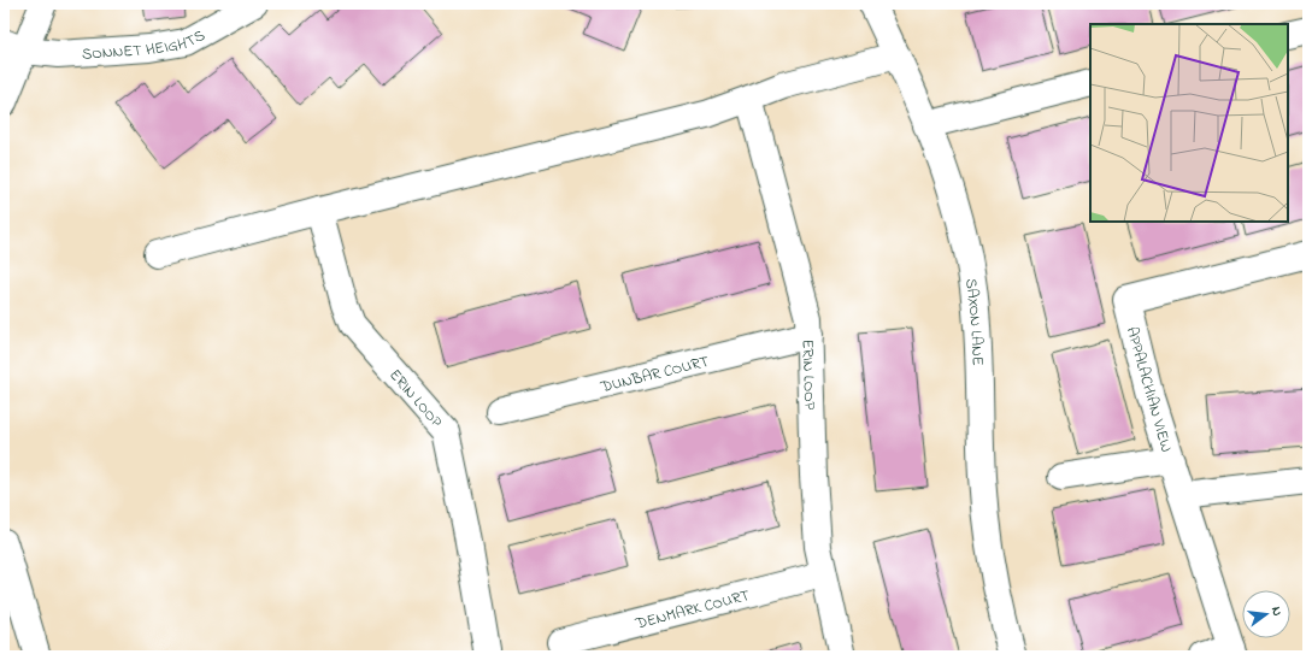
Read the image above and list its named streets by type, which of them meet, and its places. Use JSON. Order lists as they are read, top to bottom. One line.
{"streets":{"street":["SONNET HEIGHTS","SAXON LANE","DUNBAR COURT","ERIN LOOP","APPALACHIAN VIEW","DENMARK COURT"]},"crossings":[["DUNBAR COURT","ERIN LOOP"],["ERIN LOOP","DENMARK COURT"]],"north":"right"}
